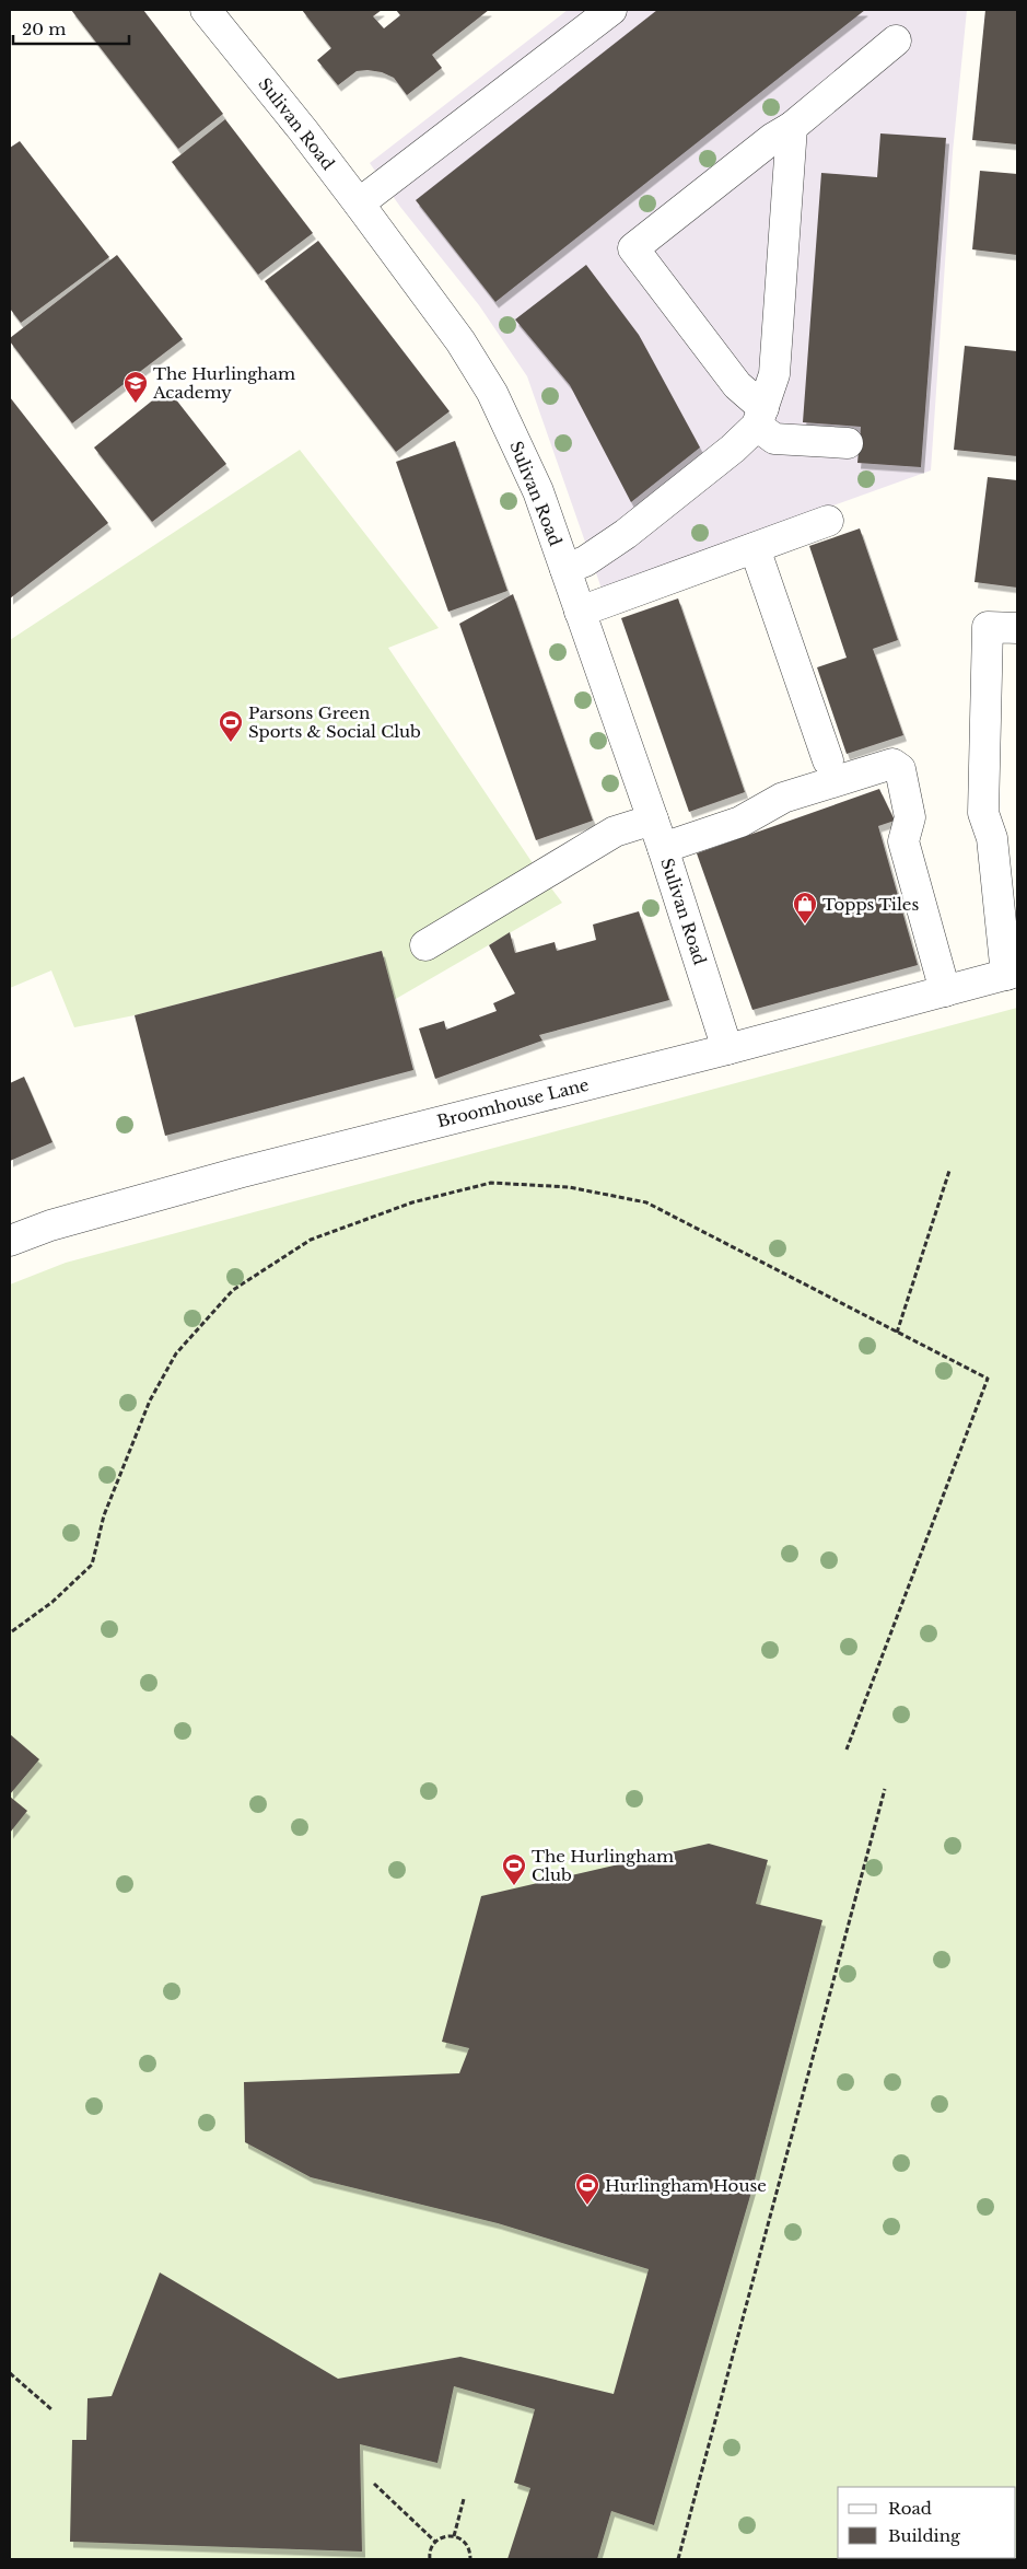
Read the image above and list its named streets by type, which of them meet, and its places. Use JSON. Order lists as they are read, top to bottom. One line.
{"streets":{"street":["Sulivan Road","Broomhouse Lane"]},"crossings":[["Sulivan Road","Broomhouse Lane"]],"places":{"school or university":["The Hurlingham Academy"],"sports":["Parsons Green Sports & Social Club","The Hurlingham Club","Hurlingham House"],"shop":["Topps Tiles"]},"legend":["Road","Building"],"scale_bar":"20 m"}
